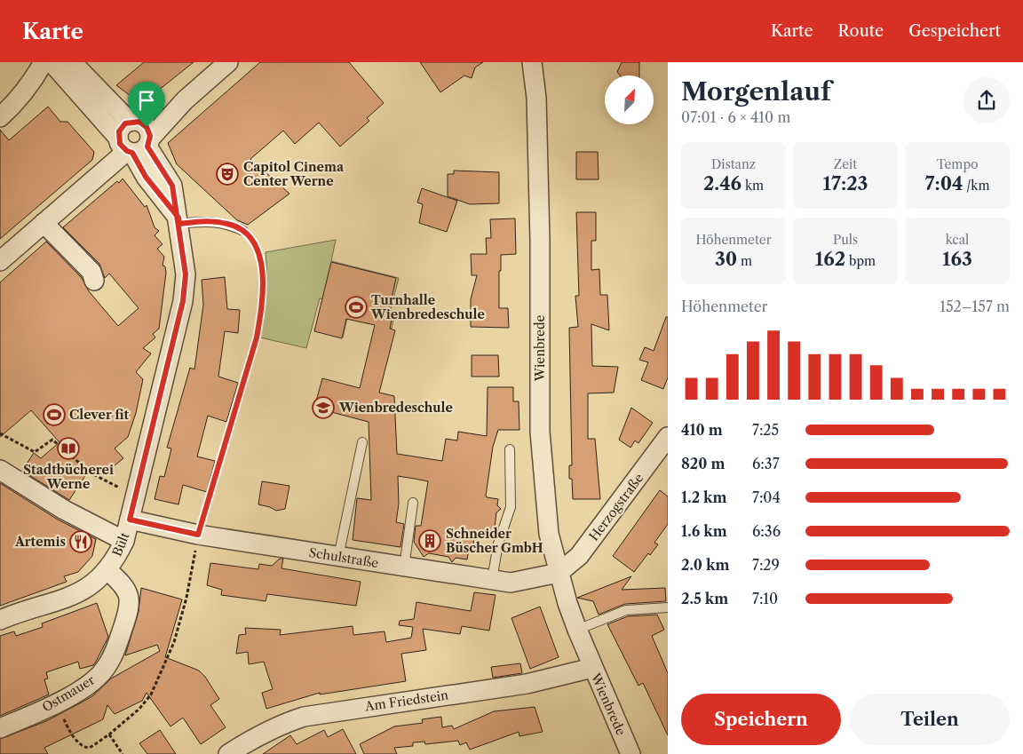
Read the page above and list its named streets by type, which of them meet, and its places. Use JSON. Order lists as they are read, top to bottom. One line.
{"streets":{"street":["Wienbrede","Herzogstraße","Bült","Schulstraße","Ostmauer","Am Friedstein"]},"crossings":[["Wienbrede","Herzogstraße"],["Wienbrede","Schulstraße"],["Wienbrede","Am Friedstein"],["Herzogstraße","Schulstraße"],["Bült","Schulstraße"],["Bült","Ostmauer"]],"places":{"theatre":["Capitol Cinema Center Werne"],"sports":["Turnhalle Wienbredeschule","Clever fit"],"school or university":["Wienbredeschule"],"library":["Stadtbücherei Werne"],"building":["Schneider Büscher GmbH"],"restaurant":["Artemis"]},"north":"top right","page":{"header":"Karte","nav":["Karte","Route","Gespeichert"],"heading":["Morgenlauf","07:01 · 6 × 410 m"],"stats":[["Distanz","2.46 km"],["Zeit","17:23"],["Tempo","7:04 /km"],["Höhenmeter","30 m"],["Puls","162 bpm"],["kcal","163"]],"chart":["Höhenmeter","152–157 m"],"list":[{"name":"410 m","note":"7:25"},{"name":"820 m","note":"6:37"},{"name":"1.2 km","note":"7:04"},{"name":"1.6 km","note":"6:36"},{"name":"2.0 km","note":"7:29"},{"name":"2.5 km","note":"7:10"}],"buttons":["Speichern","Teilen"]}}
